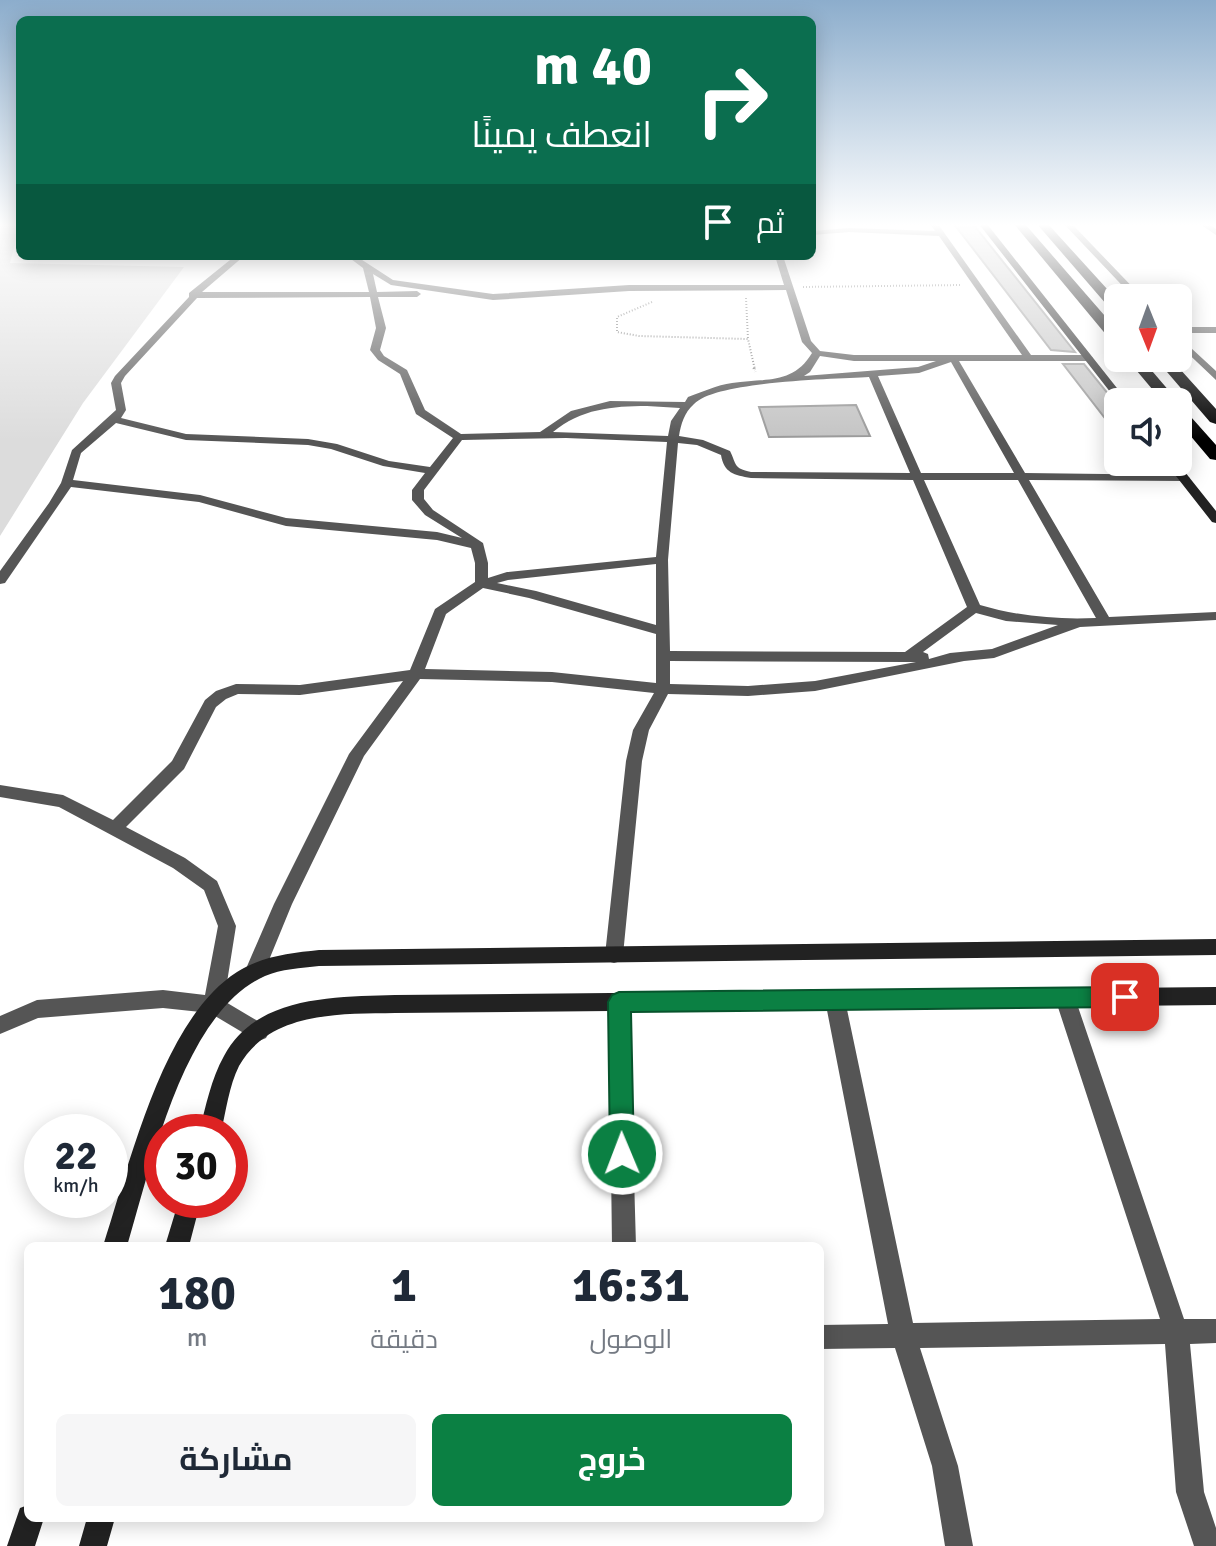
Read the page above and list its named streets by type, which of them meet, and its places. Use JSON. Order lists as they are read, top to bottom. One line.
{"north":"bottom","page":{"turn":["40 m","انعطف يمينًا"],"then":"ثم","speed":"22 km/h","limit":"30","eta":["16:31","الوصول","1","دقيقة","180","m"],"buttons":["خروج","مشاركة"]}}
